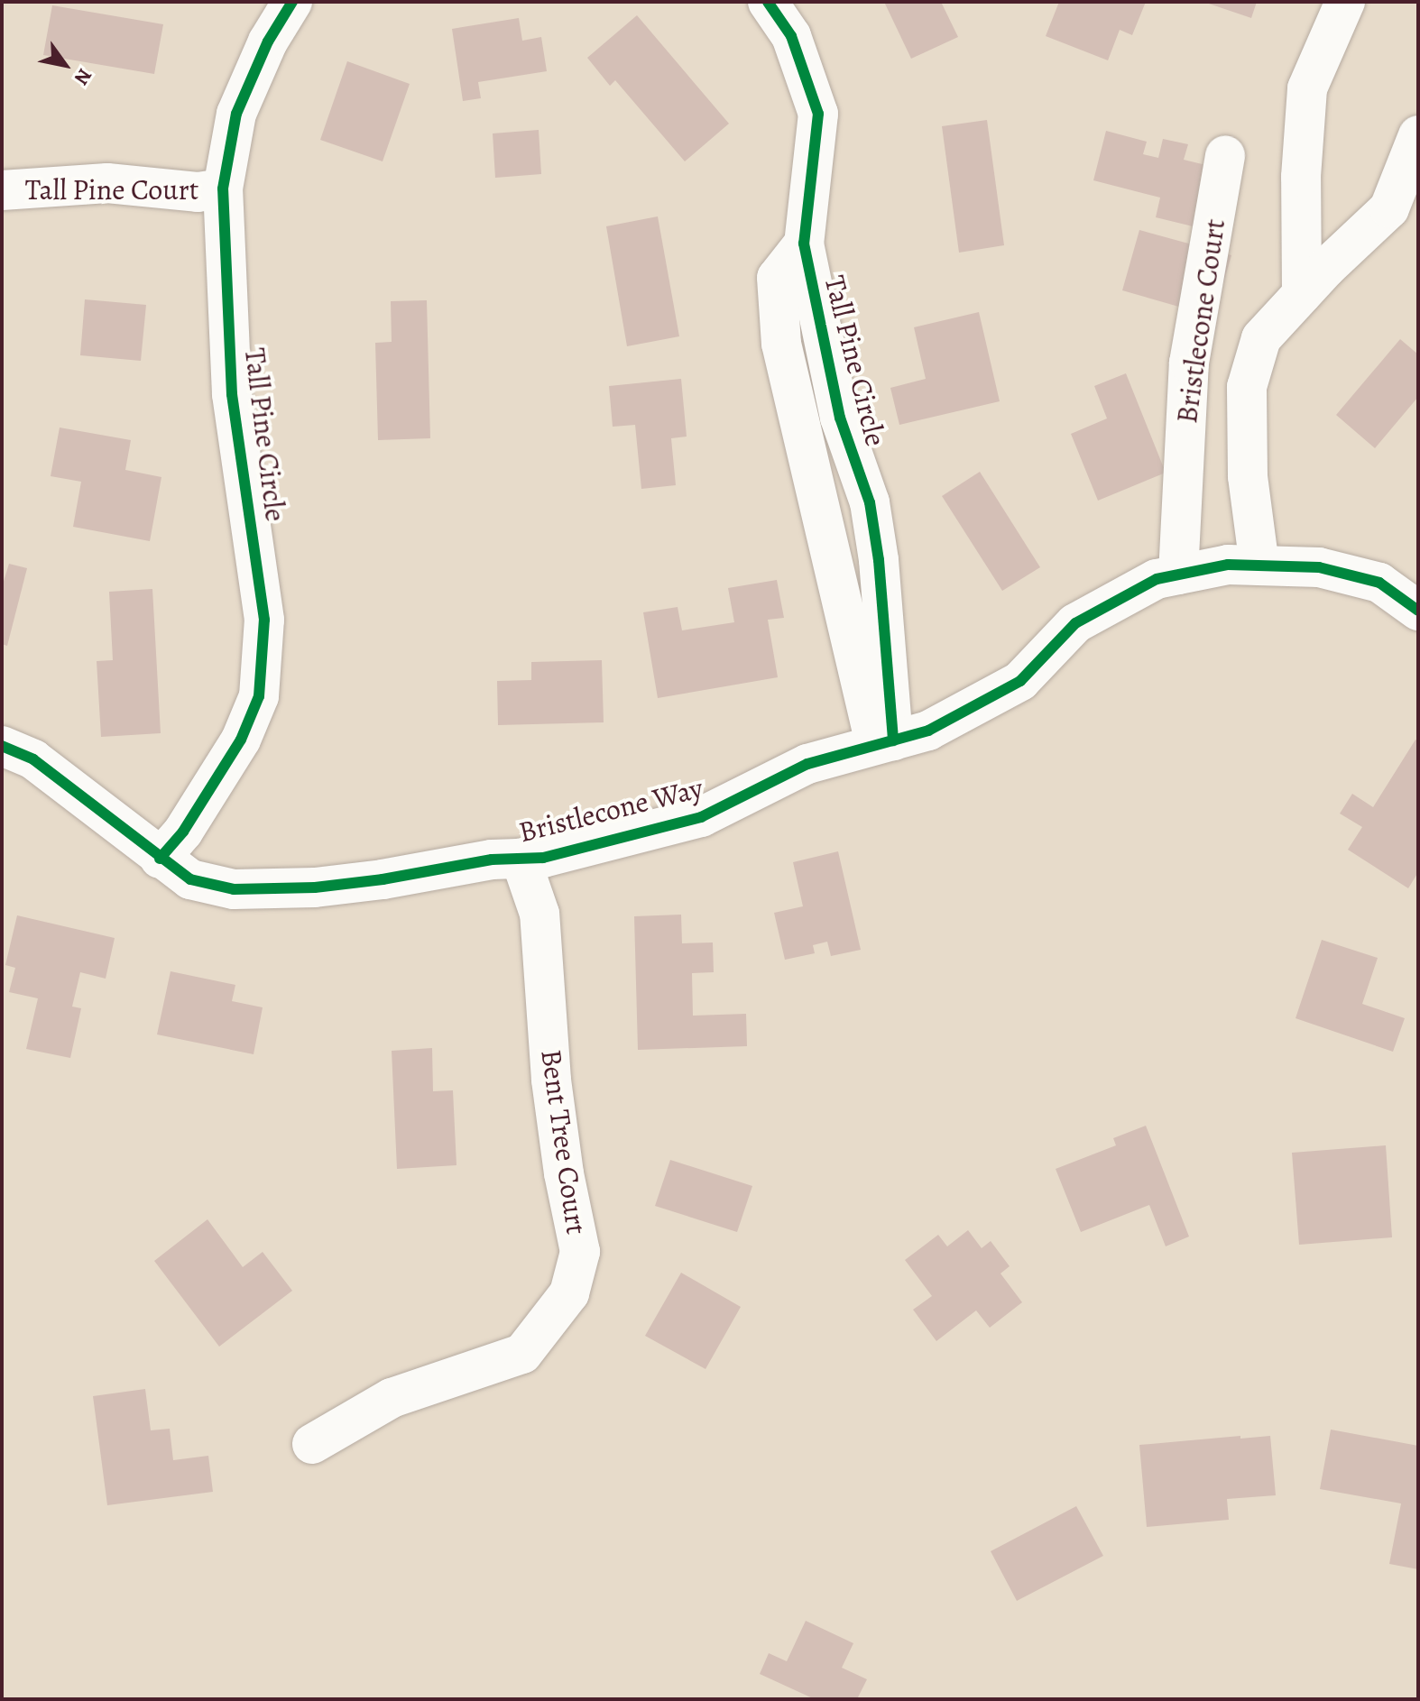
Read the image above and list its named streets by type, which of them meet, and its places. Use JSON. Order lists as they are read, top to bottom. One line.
{"streets":{"street":["Tall Pine Court","Bristlecone Court","Tall Pine Circle","Bristlecone Way","Bent Tree Court"]},"crossings":[["Tall Pine Court","Tall Pine Circle"],["Bristlecone Court","Bristlecone Way"],["Tall Pine Circle","Bristlecone Way"],["Bristlecone Way","Bent Tree Court"]],"north":"bottom right"}
